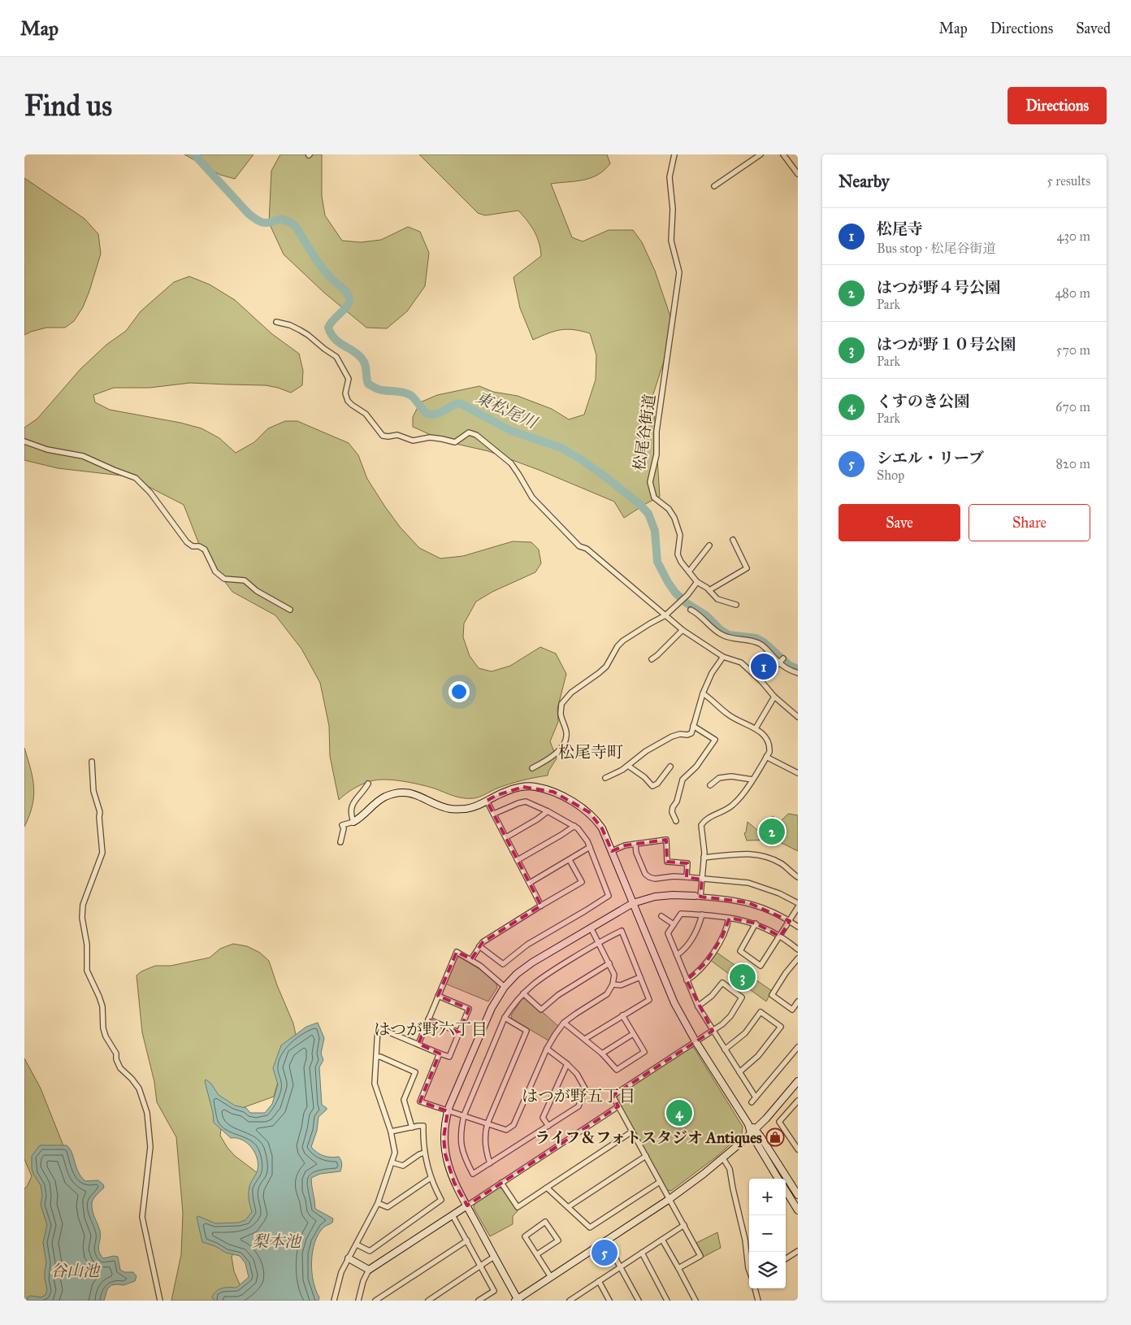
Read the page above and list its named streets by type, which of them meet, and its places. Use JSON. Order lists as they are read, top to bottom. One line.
{"streets":{"street":["松尾谷街道"]},"districts":["松尾寺町","はつが野六丁目","はつが野五丁目"],"water":["東松尾川","梨本池","谷山池"],"places":{"shop":["ライフ＆フォトスタジオ Antiques"]},"page":{"header":"Map","nav":["Map","Directions","Saved"],"buttons":["Directions",["Save","Share"]],"title":"Find us","heading":["Nearby","5 results"],"list":[{"mark":"1","name":"松尾寺","note":"Bus stop · 松尾谷街道","value":"430 m"},{"mark":"2","name":"はつが野４号公園","note":"Park","value":"480 m"},{"mark":"3","name":"はつが野１０号公園","note":"Park","value":"570 m"},{"mark":"4","name":"くすのき公園","note":"Park","value":"670 m"},{"mark":"5","name":"シエル・リーブ","note":"Shop","value":"820 m"}],"pins":["1","2","3","4","5"],"map_buttons":["+","−"]}}
